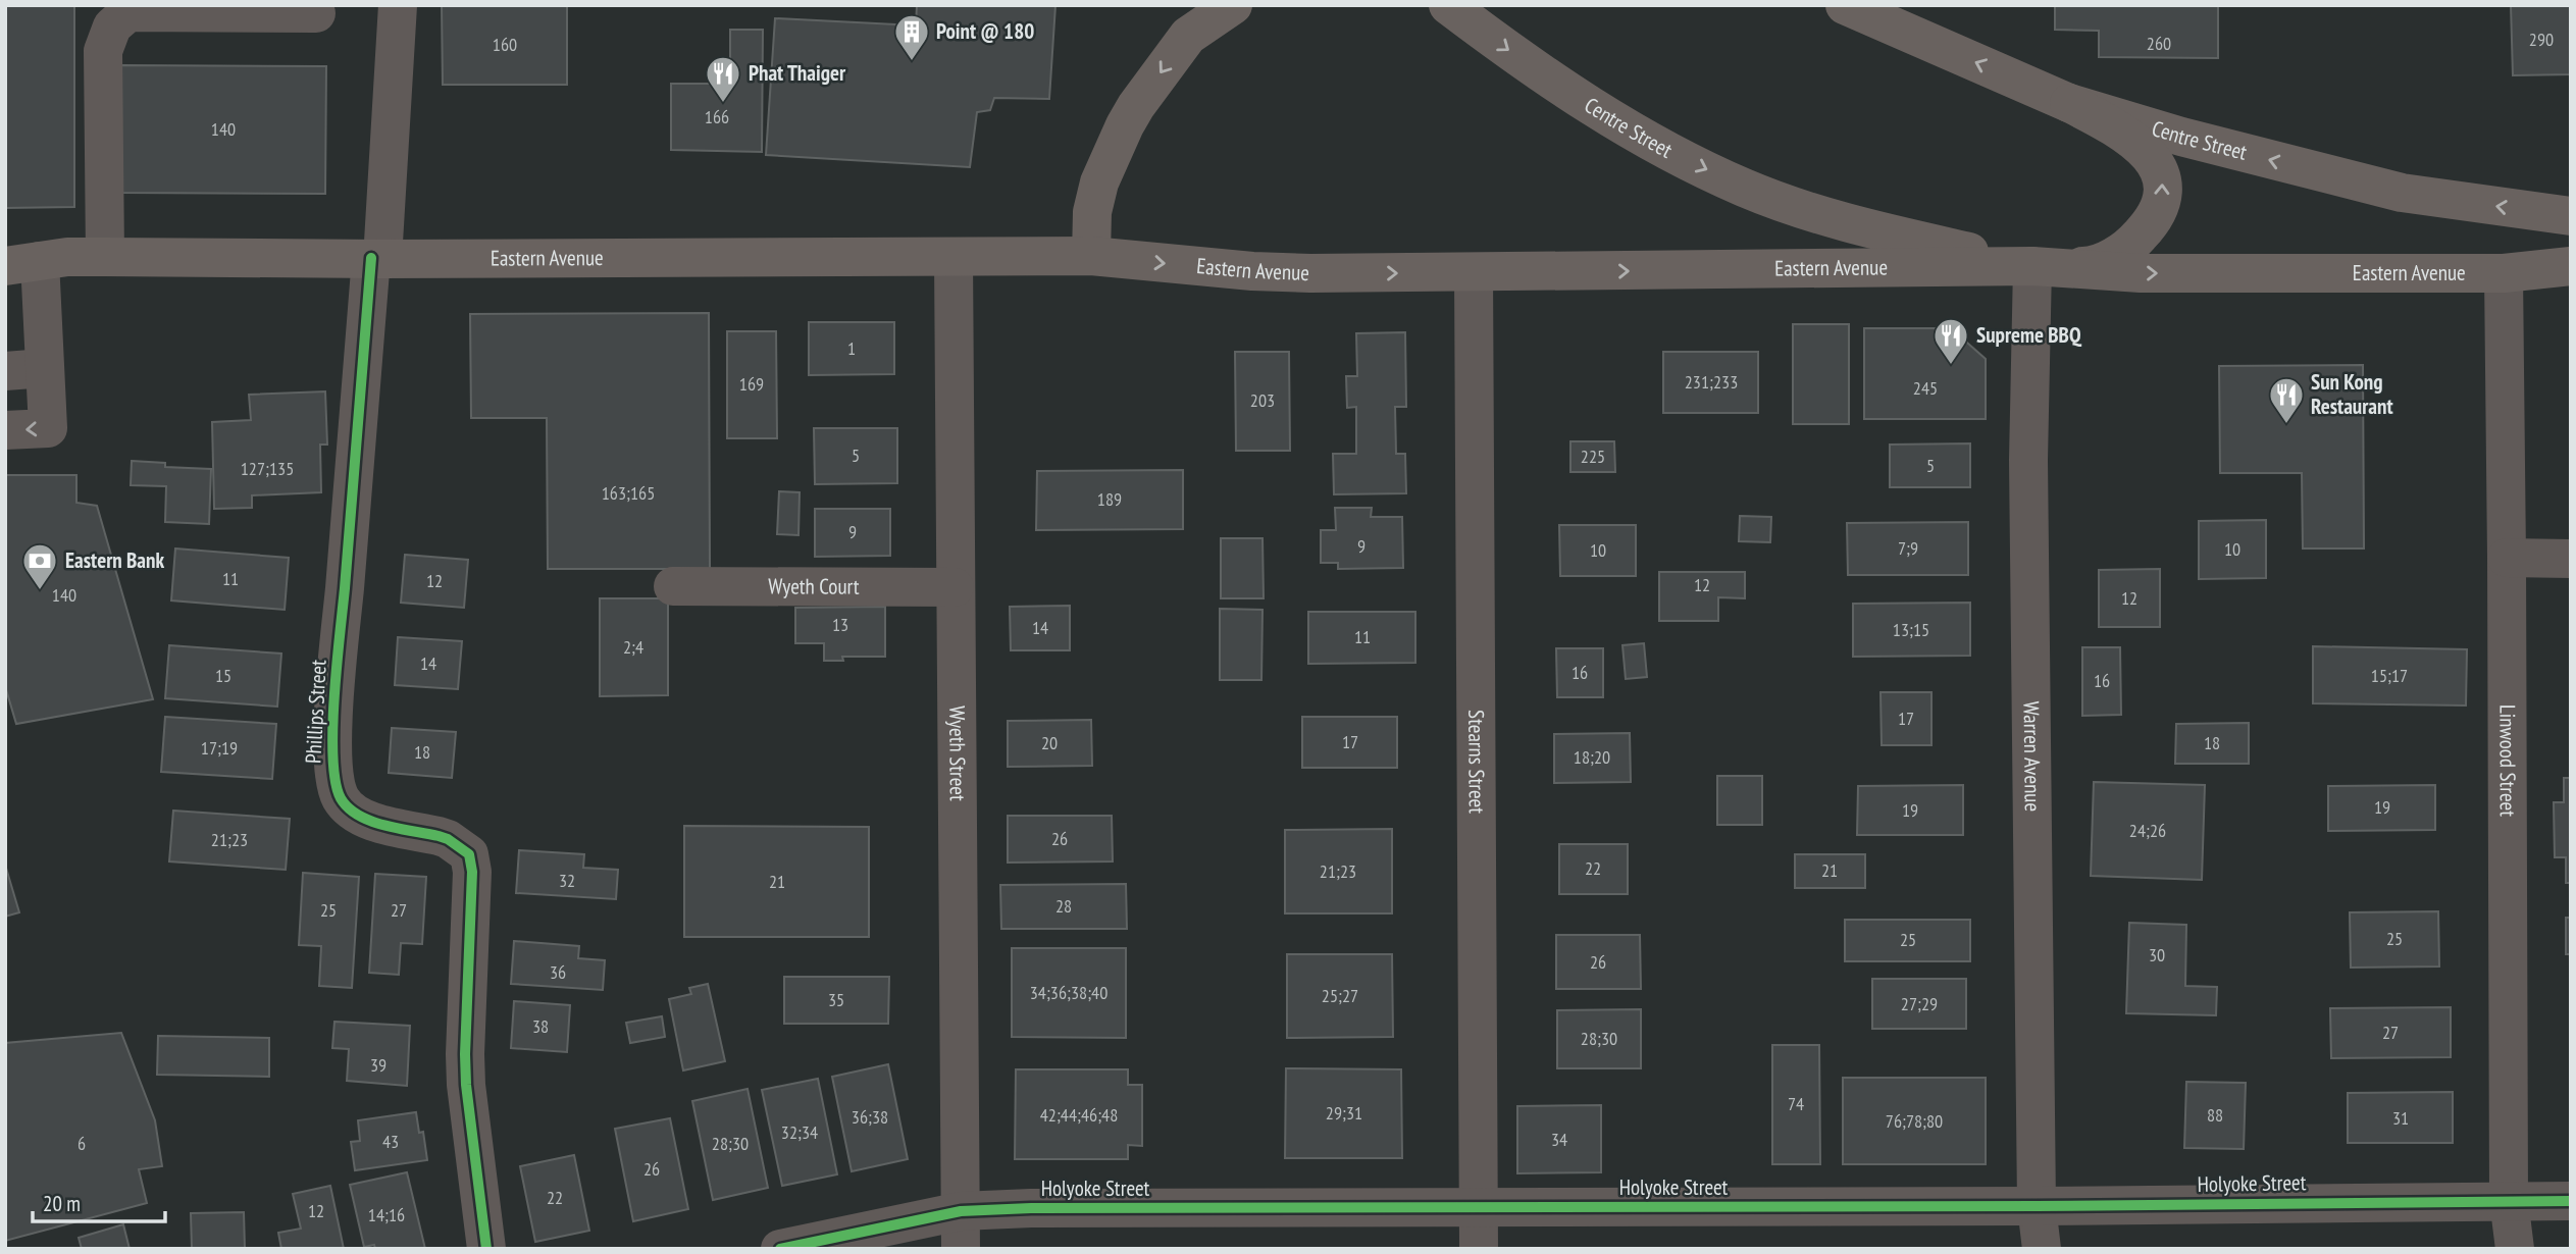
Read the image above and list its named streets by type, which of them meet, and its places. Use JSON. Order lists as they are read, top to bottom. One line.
{"streets":{"main road":["Centre Street","Eastern Avenue"],"street":["Wyeth Court","Phillips Street","Wyeth Street","Warren Avenue","Stearns Street","Linwood Street","Holyoke Street"]},"crossings":[["Centre Street","Eastern Avenue"],["Centre Street","Warren Avenue"],["Eastern Avenue","Phillips Street"],["Eastern Avenue","Wyeth Street"],["Eastern Avenue","Warren Avenue"],["Eastern Avenue","Stearns Street"],["Eastern Avenue","Linwood Street"],["Wyeth Court","Wyeth Street"],["Wyeth Street","Holyoke Street"],["Warren Avenue","Holyoke Street"],["Stearns Street","Holyoke Street"],["Linwood Street","Holyoke Street"]],"one_way":["Eastern Avenue"],"places":{"building":["Point @ 180"],"restaurant":["Phat Thaiger","Supreme BBQ","Sun Kong Restaurant"],"bank":["Eastern Bank"]},"house_numbers":["290","260","160","166","140","1","231;233","169","245","203","5","225","5","127;135","163;165","189","9","9","7;9","10","10","11","12","12","140","12","13","14","13;15","11","2;4","14","16","15","15;17","16","17","17","20","18","17;19","18","18;20","19","19","24;26","26","21;23","22","21","21;23","32","21","28","25","27","25","25","30","26","36","34;36;38;40","25;27","35","27;29","38","27","28;30","39","74","29;31","42;44;46;48","88","36;38","31","76;78;80","32;34","34","43","6","28;30","26","22","12","14;16"],"scale_bar":"20 m"}
